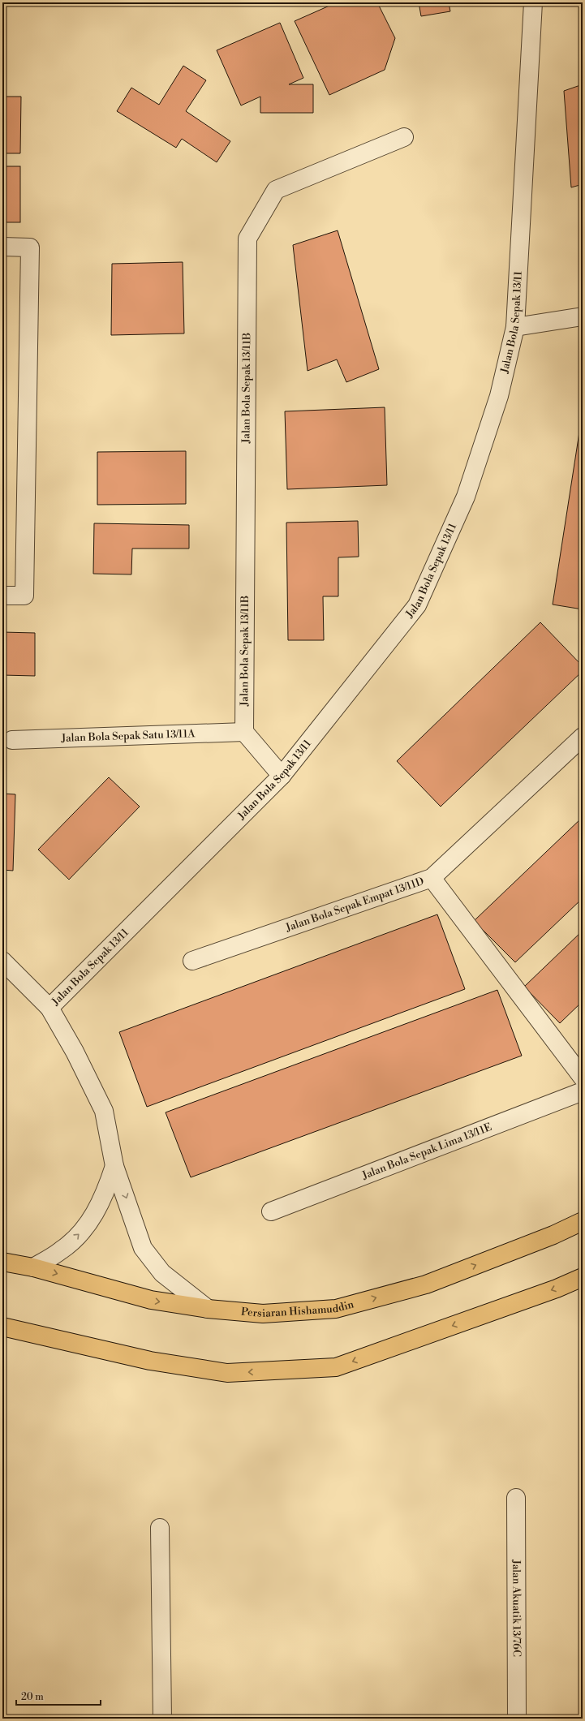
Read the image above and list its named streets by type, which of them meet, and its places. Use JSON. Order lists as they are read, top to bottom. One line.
{"streets":{"main road":["Persiaran Hishamuddin"],"street":["Jalan Bola Sepak 13/11","Jalan Bola Sepak 13/11B","Jalan Bola Sepak Satu 13/11A","Jalan Bola Sepak Empat 13/11D","Jalan Bola Sepak Lima 13/11E","Jalan Akuatik 13/76C"]},"crossings":[["Jalan Bola Sepak 13/11B","Jalan Bola Sepak Satu 13/11A"]],"scale_bar":"20 m"}
